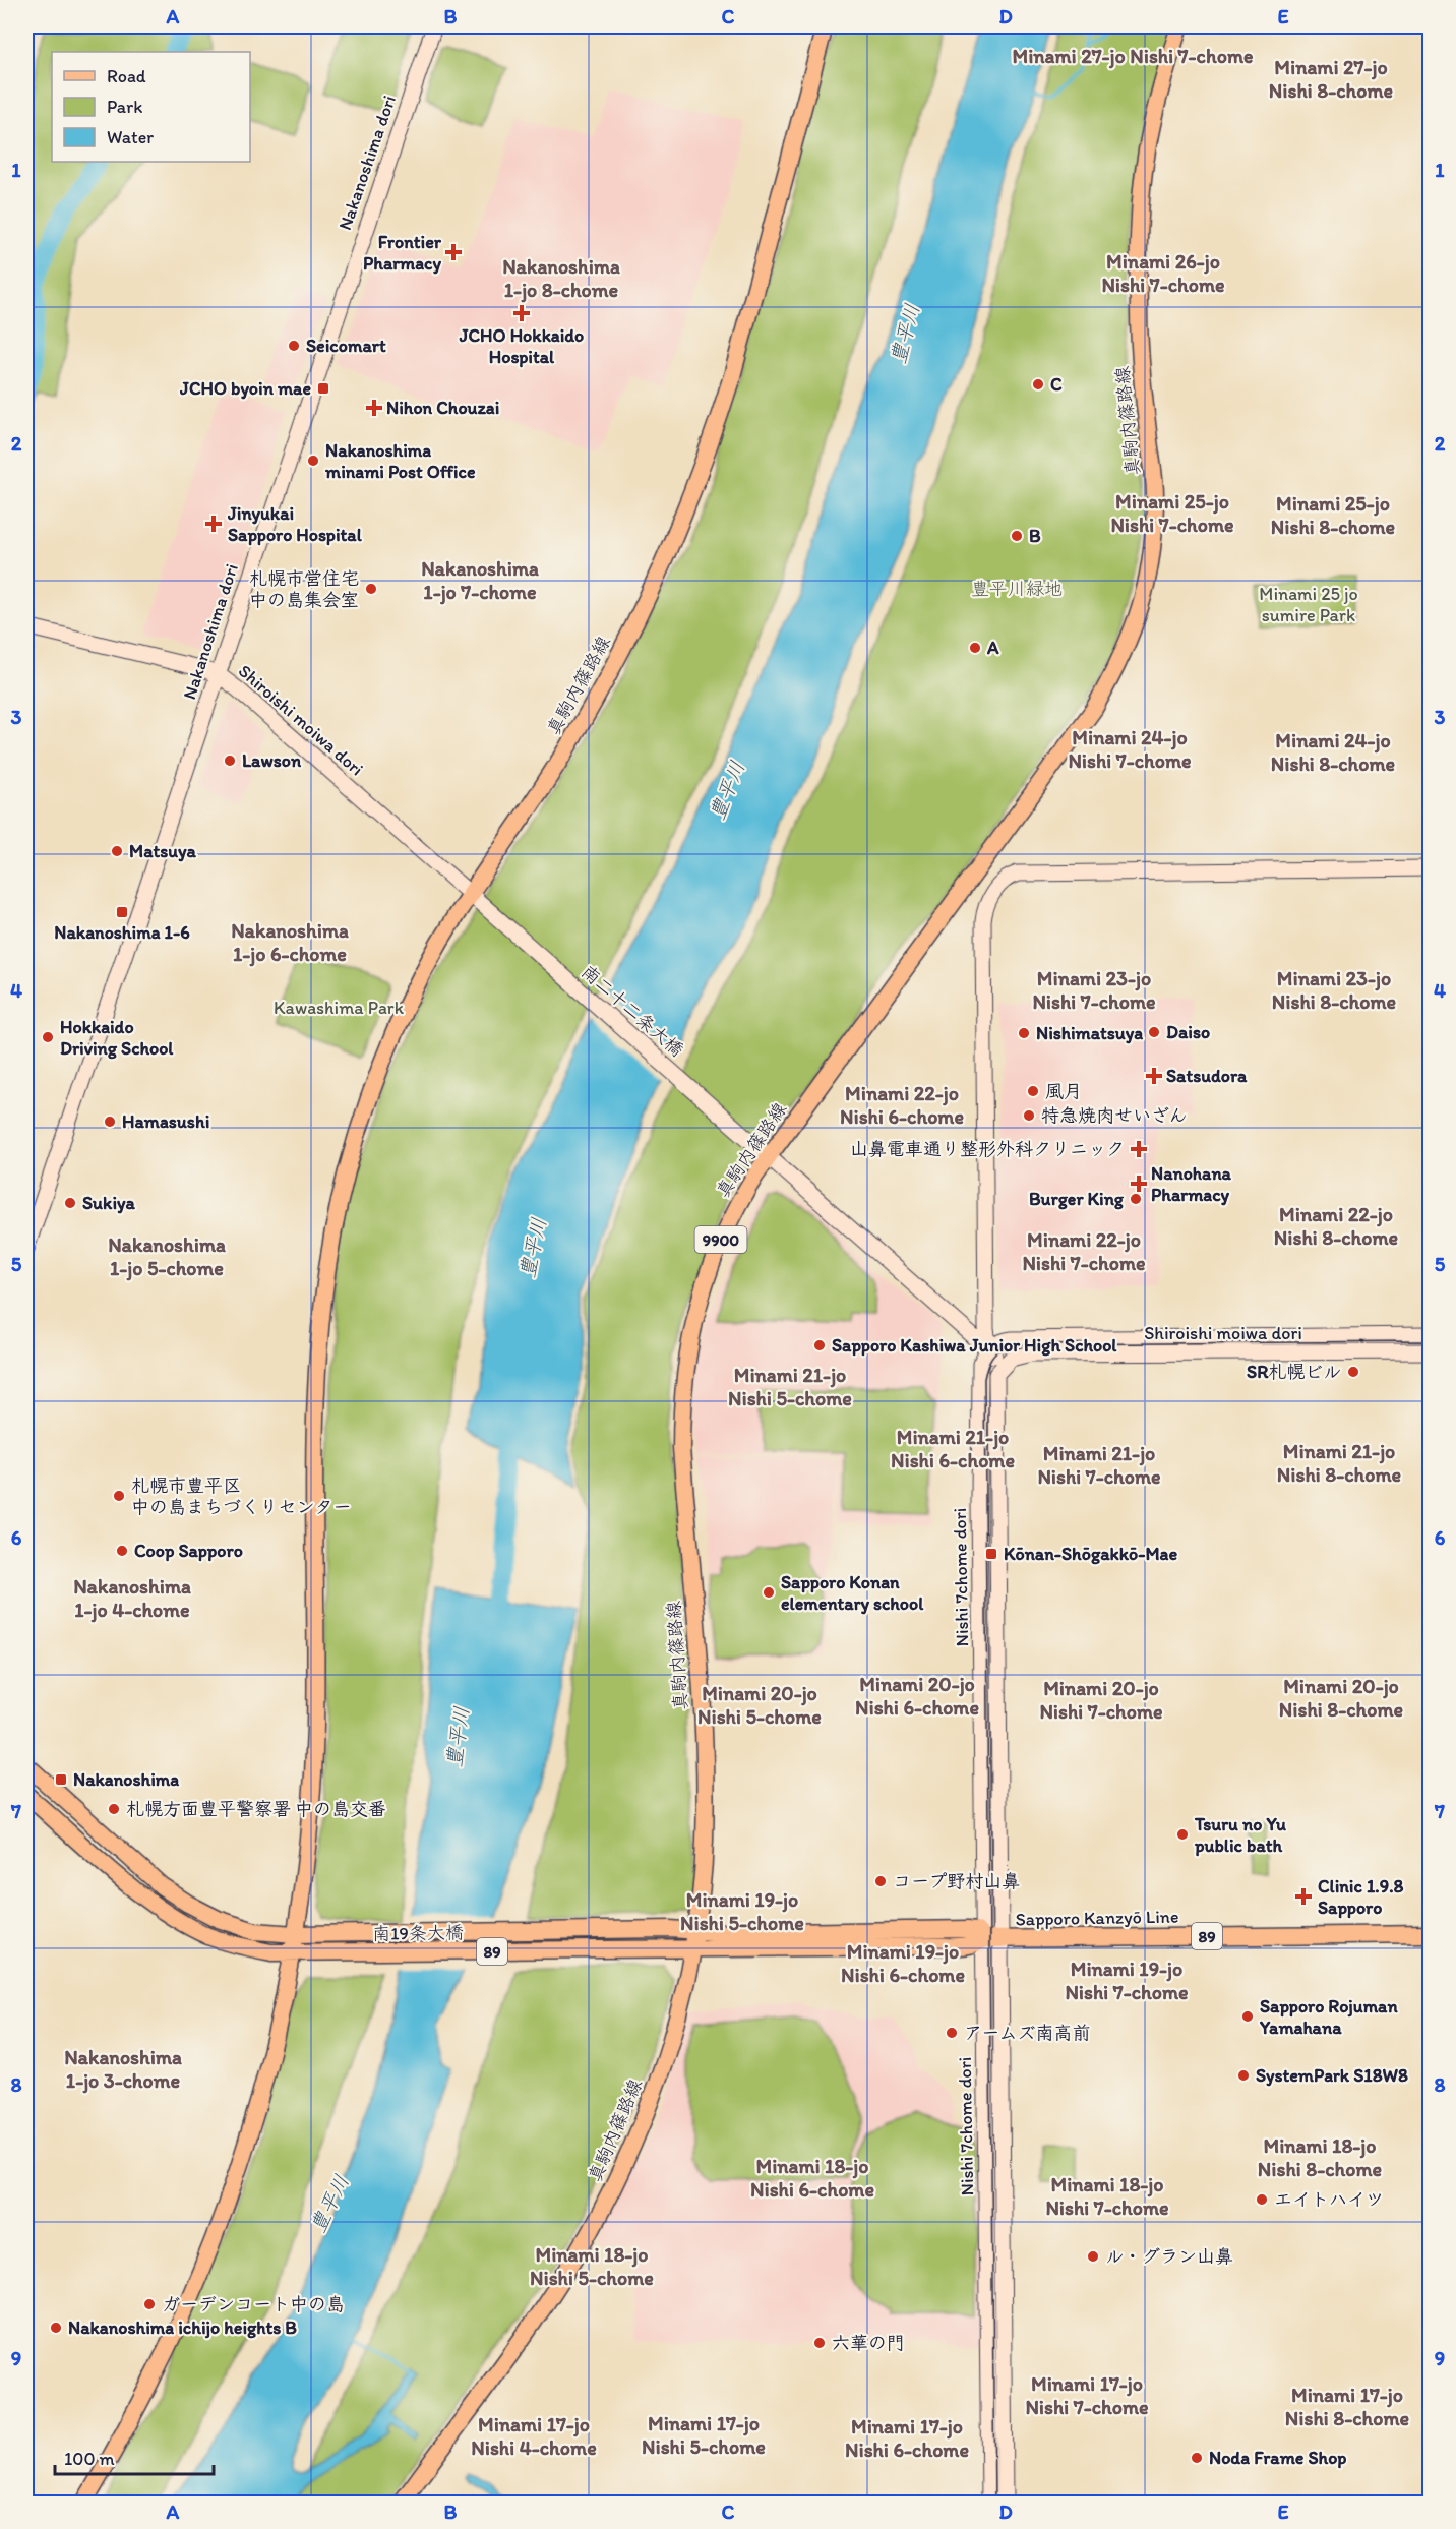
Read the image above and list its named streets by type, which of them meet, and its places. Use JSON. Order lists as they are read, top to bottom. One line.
{"streets":{"main road":["真駒内篠路線","9900","Sapporo Kanzyō Line","南19条大橋","89"],"street":["Nakanoshima dori","Shiroishi moiwa dori","南二十二条大橋","Nishi 7chome dori"]},"crossings":[["Nakanoshima dori","Shiroishi moiwa dori"],["真駒内篠路線","Shiroishi moiwa dori"],["真駒内篠路線","南二十二条大橋"],["真駒内篠路線","Sapporo Kanzyō Line"],["真駒内篠路線","南19条大橋"],["真駒内篠路線","89"],["Shiroishi moiwa dori","南二十二条大橋"],["Shiroishi moiwa dori","Nishi 7chome dori"],["Nishi 7chome dori","Sapporo Kanzyō Line"],["Sapporo Kanzyō Line","南19条大橋"],["南19条大橋","89"]],"districts":["Minami 27-jo Nishi 7-chome","Minami 27-jo Nishi 8-chome","Minami 26-jo Nishi 7-chome","Nakanoshima 1-jo 8-chome","Minami 25-jo Nishi 7-chome","Minami 25-jo Nishi 8-chome","Nakanoshima 1-jo 7-chome","Minami 24-jo Nishi 7-chome","Minami 24-jo Nishi 8-chome","Nakanoshima 1-jo 6-chome","Minami 23-jo Nishi 7-chome","Minami 23-jo Nishi 8-chome","Minami 22-jo Nishi 6-chome","Minami 22-jo Nishi 8-chome","Minami 22-jo Nishi 7-chome","Nakanoshima 1-jo 5-chome","Minami 21-jo Nishi 5-chome","Minami 21-jo Nishi 6-chome","Minami 21-jo Nishi 8-chome","Minami 21-jo Nishi 7-chome","Nakanoshima 1-jo 4-chome","Minami 20-jo Nishi 6-chome","Minami 20-jo Nishi 8-chome","Minami 20-jo Nishi 7-chome","Minami 20-jo Nishi 5-chome","Minami 19-jo Nishi 5-chome","Minami 19-jo Nishi 6-chome","Minami 19-jo Nishi 7-chome","Nakanoshima 1-jo 3-chome","Minami 18-jo Nishi 8-chome","Minami 18-jo Nishi 6-chome","Minami 18-jo Nishi 7-chome","Minami 18-jo Nishi 5-chome","Minami 17-jo Nishi 7-chome","Minami 17-jo Nishi 8-chome","Minami 17-jo Nishi 5-chome","Minami 17-jo Nishi 4-chome","Minami 17-jo Nishi 6-chome"],"water":["豊平川"],"parks":["豊平川緑地","Minami 25 jo sumire Park","Kawashima Park"],"places":{"health":["Frontier Pharmacy","JCHO Hokkaido Hospital","Nihon Chouzai","Jinyukai Sapporo Hospital","Satsudora","山鼻電車通り整形外科クリニック","Nanohana Pharmacy","Clinic 1.9.8 Sapporo"],"other":["Seicomart","C","Nakanoshima minami Post Office","B","札幌市営住宅 中の島集会室","A","Lawson","Matsuya","Daiso","Nishimatsuya","Hokkaido Driving School","風月","特急焼肉せいざん","Hamasushi","Burger King","Sukiya","Sapporo Kashiwa Junior High School","SR札幌ビル","札幌市豊平区 中の島まちづくりセンター","Coop Sapporo","Sapporo Konan elementary school","札幌方面豊平警察署 中の島交番","Tsuru no Yu public bath","コープ野村山鼻","Sapporo Rojuman Yamahana","アームズ南高前","SystemPark S18W8","エイトハイツ","ル・グラン山鼻","ガーデンコート中の島","Nakanoshima ichijo heights B","六華の門","Noda Frame Shop"],"transit":["JCHO byoin mae","Nakanoshima 1-6","Kōnan-Shōgakkō-Mae","Nakanoshima"]},"legend":["Road","Park","Water"],"scale_bar":"100 m","grid":{"columns":["A","B","C","D","E"],"rows":["1","2","3","4","5","6","7","8","9"]}}
